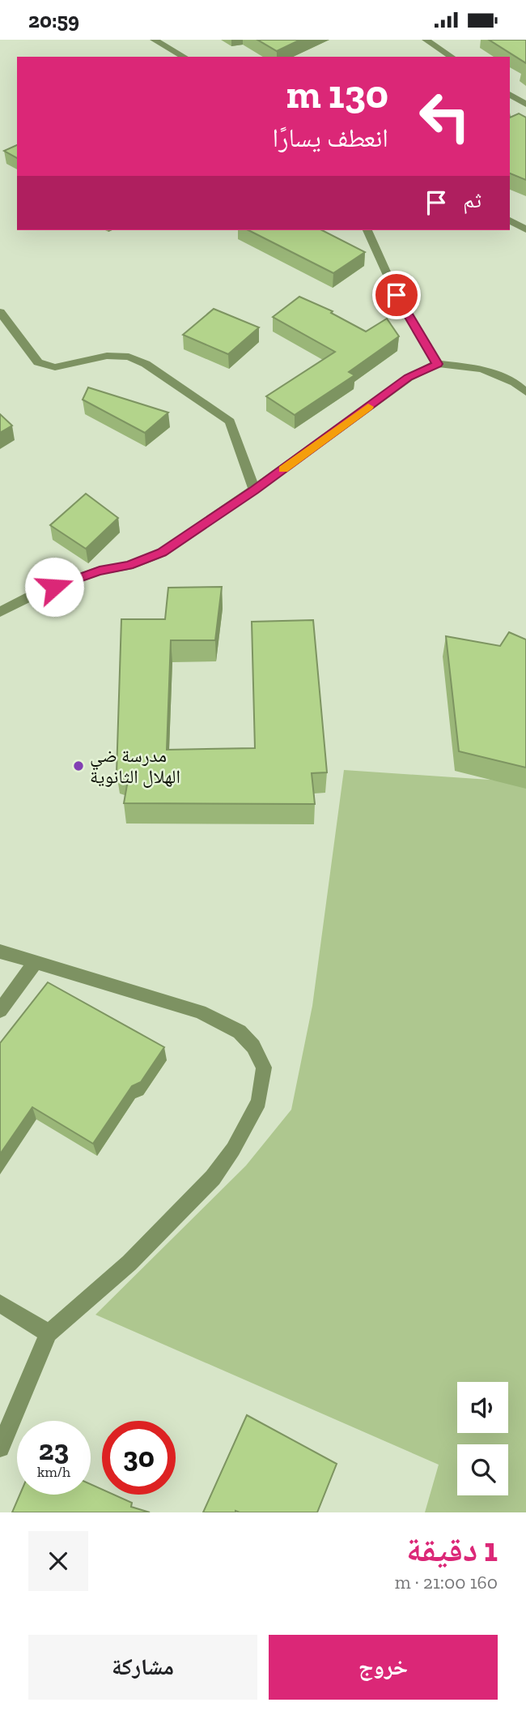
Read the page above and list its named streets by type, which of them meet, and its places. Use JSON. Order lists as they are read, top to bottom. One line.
{"places":["مدرسة ضي الهلال الثانوية"],"page":{"status":"20:59","turn":["130 m","انعطف يسارًا"],"then":"ثم","speed":"23 km/h","limit":"30","heading":["1 دقيقة","160 m · 21:00"],"buttons":["خروج","مشاركة"]}}
